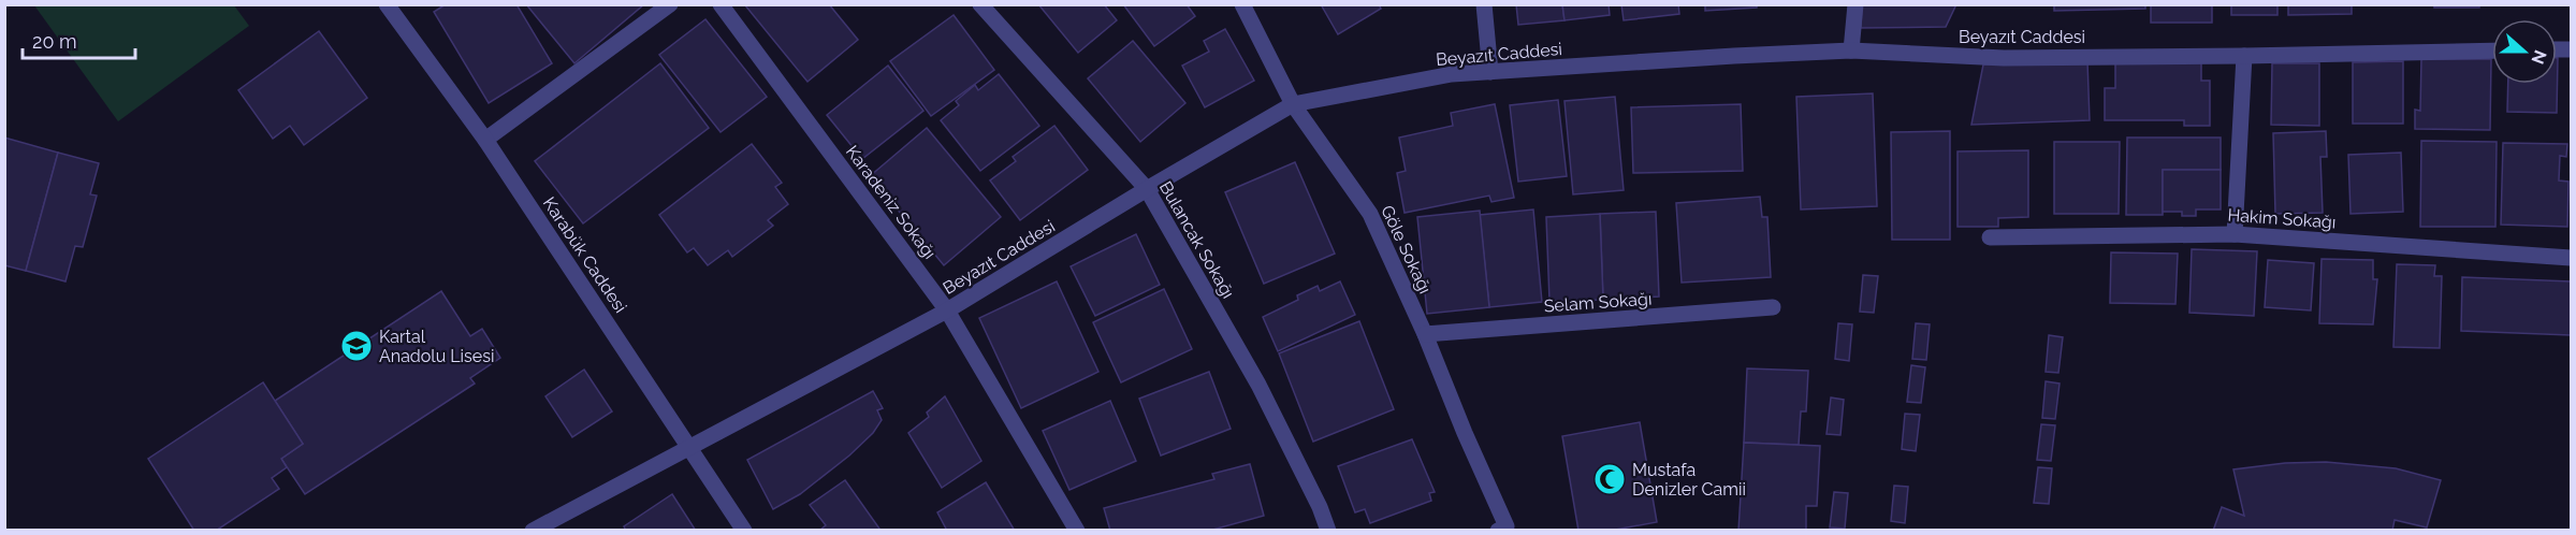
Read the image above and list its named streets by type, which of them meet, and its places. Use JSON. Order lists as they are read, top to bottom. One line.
{"streets":{"street":["Beyazıt Caddesi","Karadeniz Sokağı","Hakim Sokağı","Bulancak Sokağı","Göle Sokağı","Karabük Caddesi","Selam Sokağı"]},"crossings":[["Beyazıt Caddesi","Karadeniz Sokağı"],["Beyazıt Caddesi","Bulancak Sokağı"],["Beyazıt Caddesi","Göle Sokağı"],["Beyazıt Caddesi","Karabük Caddesi"],["Göle Sokağı","Selam Sokağı"]],"places":{"school or university":["Kartal Anadolu Lisesi"],"mosque":["Mustafa Denizler Camii"]},"scale_bar":"20 m","north":"right"}
